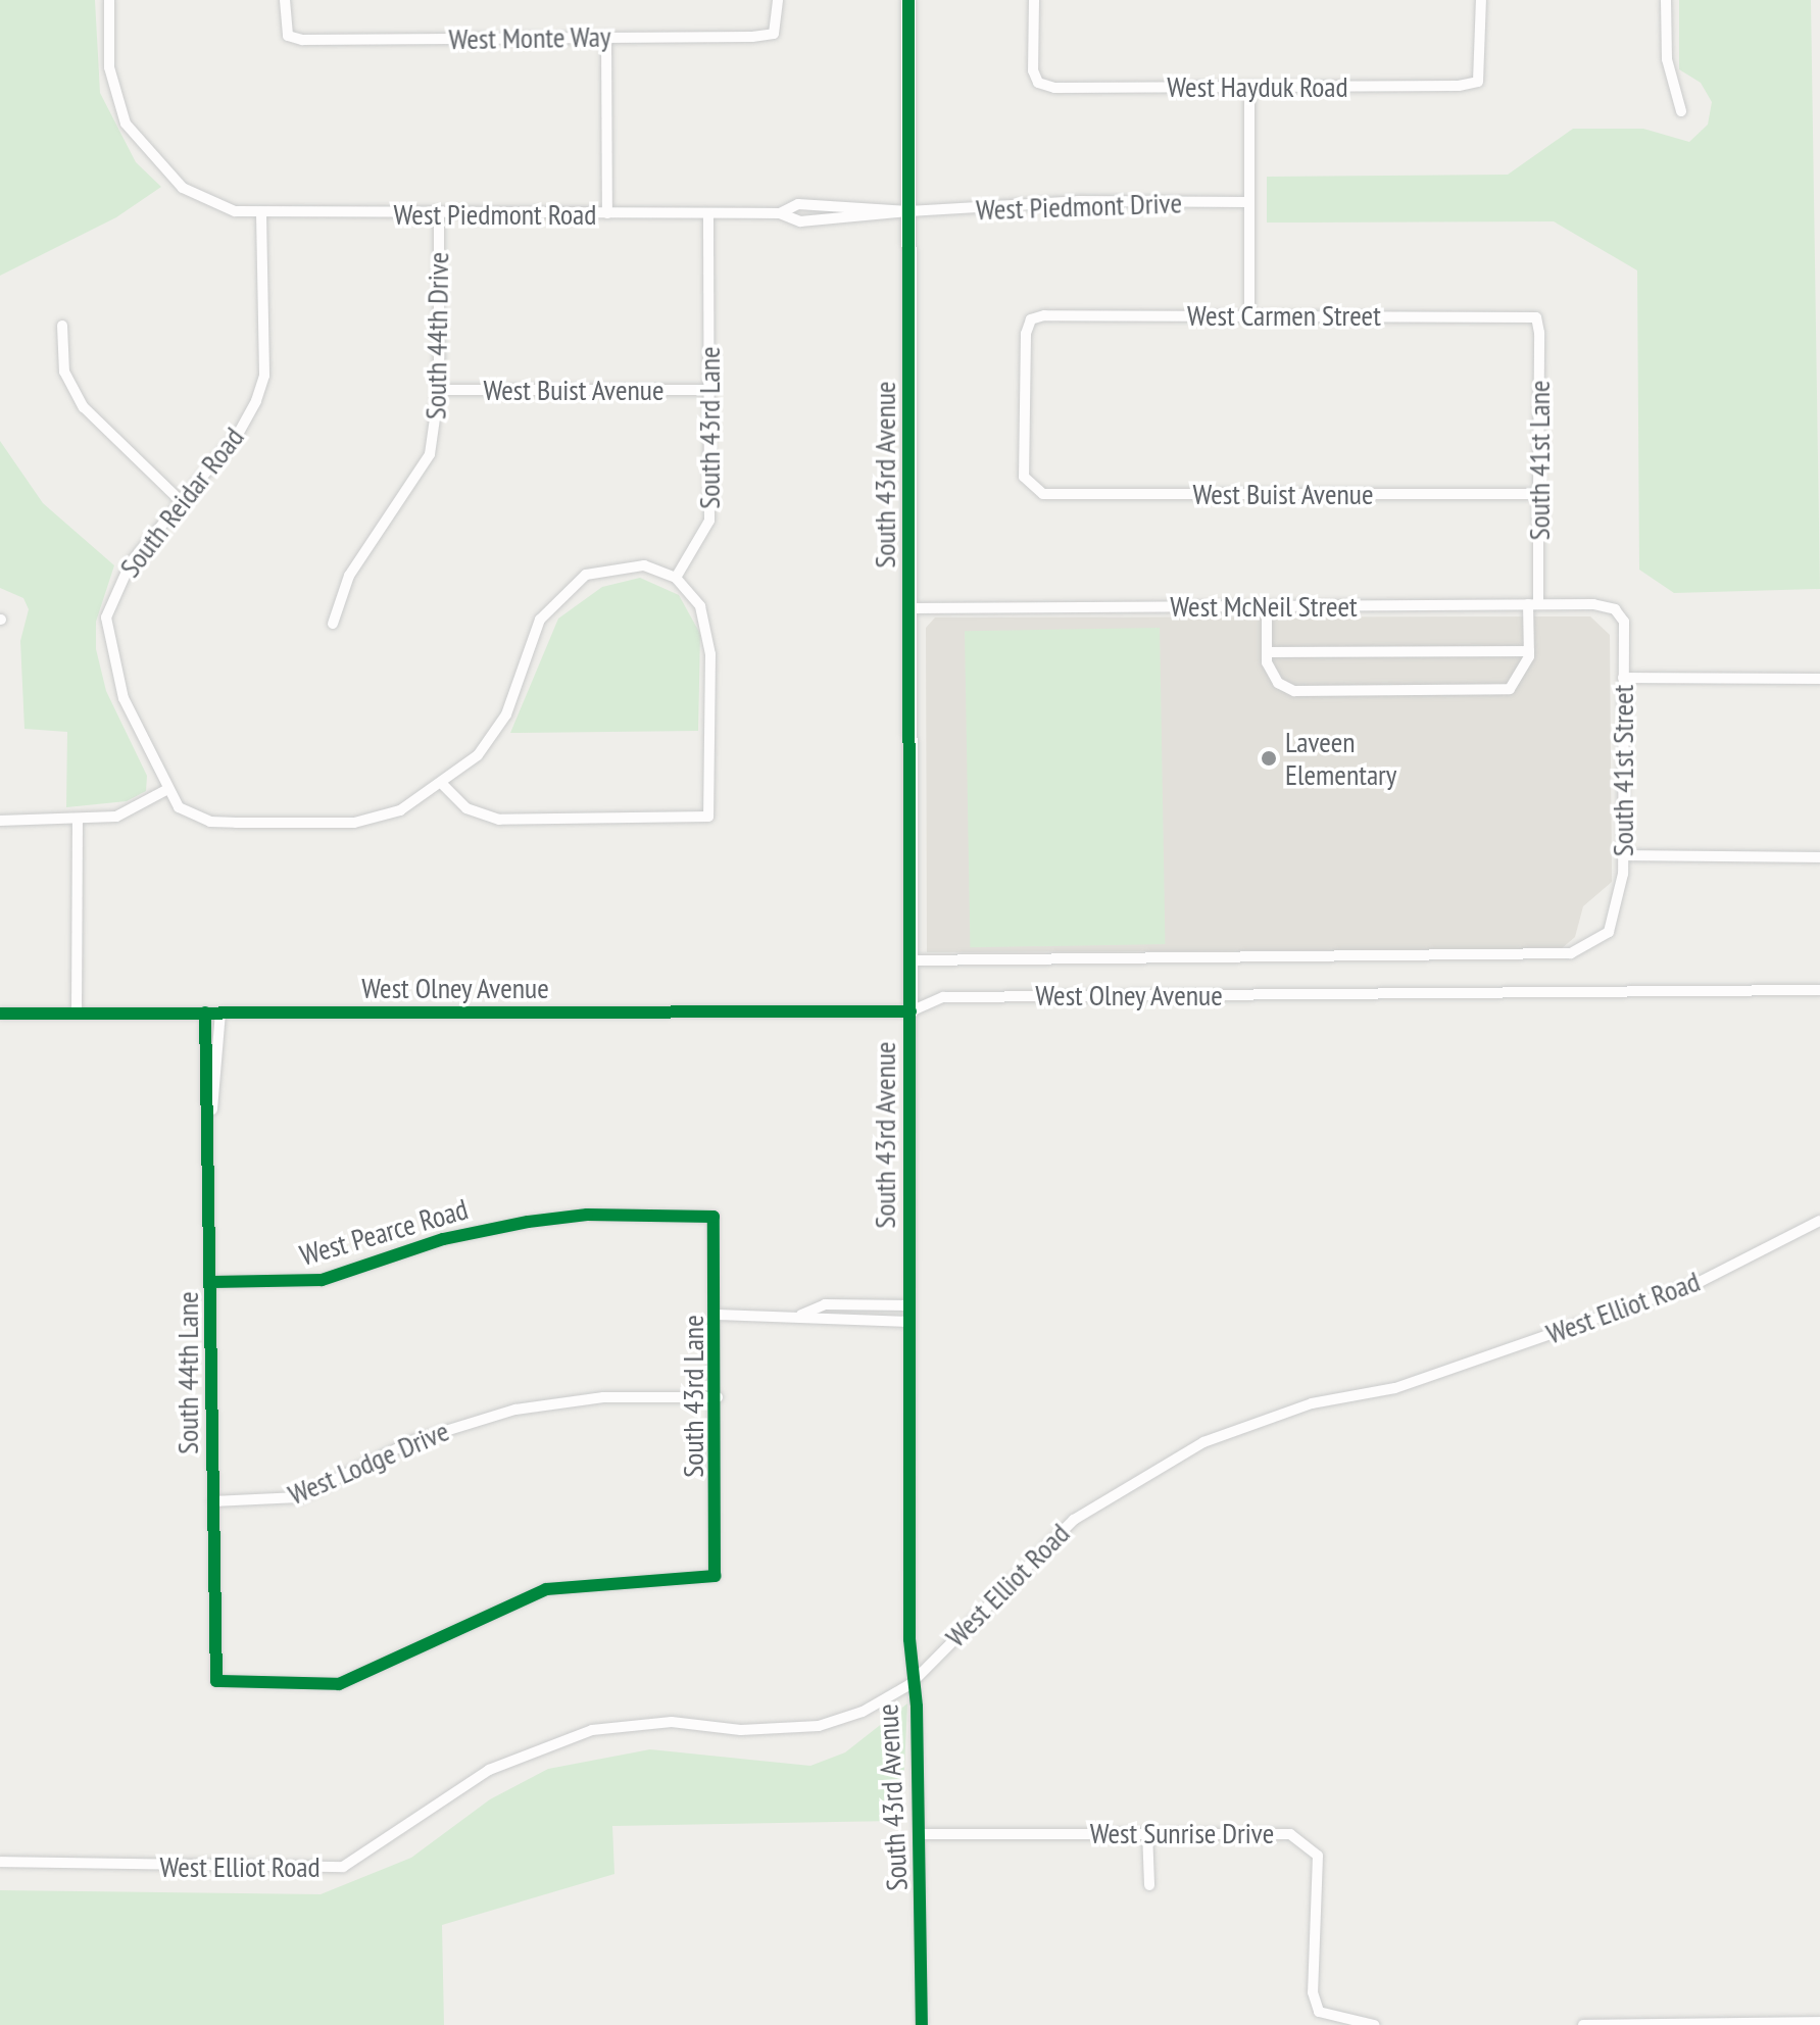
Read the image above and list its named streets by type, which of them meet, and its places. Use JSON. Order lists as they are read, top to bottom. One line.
{"streets":{"street":["West Monte Way","West Hayduk Road","West Piedmont Drive","West Piedmont Road","West Carmen Street","South 44th Drive","West Buist Avenue","South 43rd Lane","South 41st Lane","South 43rd Avenue","South Reidar Road","West McNeil Street","South 41st Street","West Olney Avenue","West Pearce Road","West Elliot Road","South 44th Lane","West Lodge Drive","West Sunrise Drive"]},"crossings":[["West Piedmont Drive","West Piedmont Road"],["West Piedmont Drive","South 43rd Avenue"],["West Piedmont Road","South 44th Drive"],["West Piedmont Road","South 43rd Lane"],["West Piedmont Road","South Reidar Road"],["West Carmen Street","West Buist Avenue"],["West Carmen Street","South 41st Lane"],["South 44th Drive","West Buist Avenue"],["West Buist Avenue","South 43rd Lane"],["West Buist Avenue","South 41st Lane"],["South 43rd Lane","West Pearce Road"],["South 43rd Lane","South 44th Lane"],["South 43rd Lane","West Lodge Drive"],["South 41st Lane","West McNeil Street"],["South 43rd Avenue","West McNeil Street"],["South 43rd Avenue","South 41st Street"],["South 43rd Avenue","West Olney Avenue"],["South 43rd Avenue","West Elliot Road"],["South 43rd Avenue","West Sunrise Drive"],["West McNeil Street","South 41st Street"],["West Olney Avenue","South 44th Lane"],["West Pearce Road","South 44th Lane"],["South 44th Lane","West Lodge Drive"]],"places":["Laveen Elementary"]}
